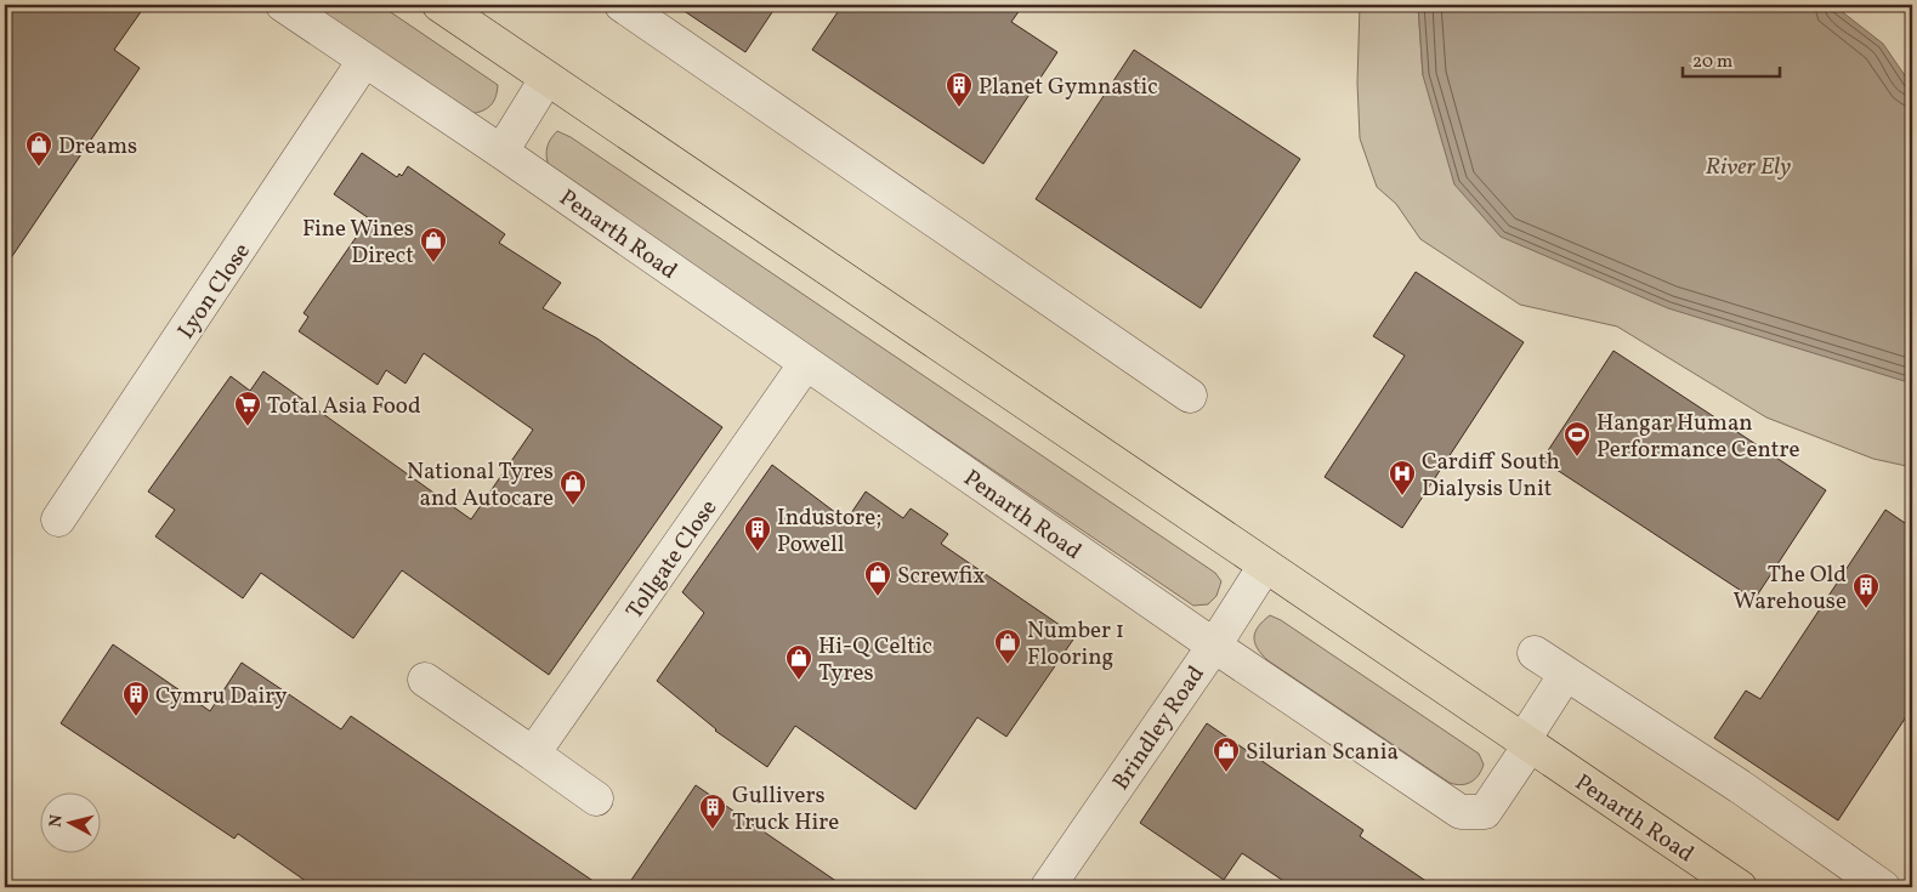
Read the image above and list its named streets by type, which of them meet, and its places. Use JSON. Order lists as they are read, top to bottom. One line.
{"streets":{"main road":["Penarth Road"],"street":["Lyon Close","Tollgate Close","Brindley Road"]},"crossings":[["Penarth Road","Lyon Close"],["Penarth Road","Tollgate Close"],["Penarth Road","Brindley Road"]],"water":["River Ely"],"places":{"building":["Planet Gymnastic","Industore; Powell","The Old Warehouse","Cymru Dairy","Gullivers Truck Hire"],"shop":["Dreams","Fine Wines Direct","National Tyres and Autocare","Screwfix","Number 1 Flooring","Hi-Q Celtic Tyres","Silurian Scania"],"supermarket":["Total Asia Food"],"sports":["Hangar Human Performance Centre"],"hospital":["Cardiff South Dialysis Unit"]},"scale_bar":"20 m","north":"left"}
